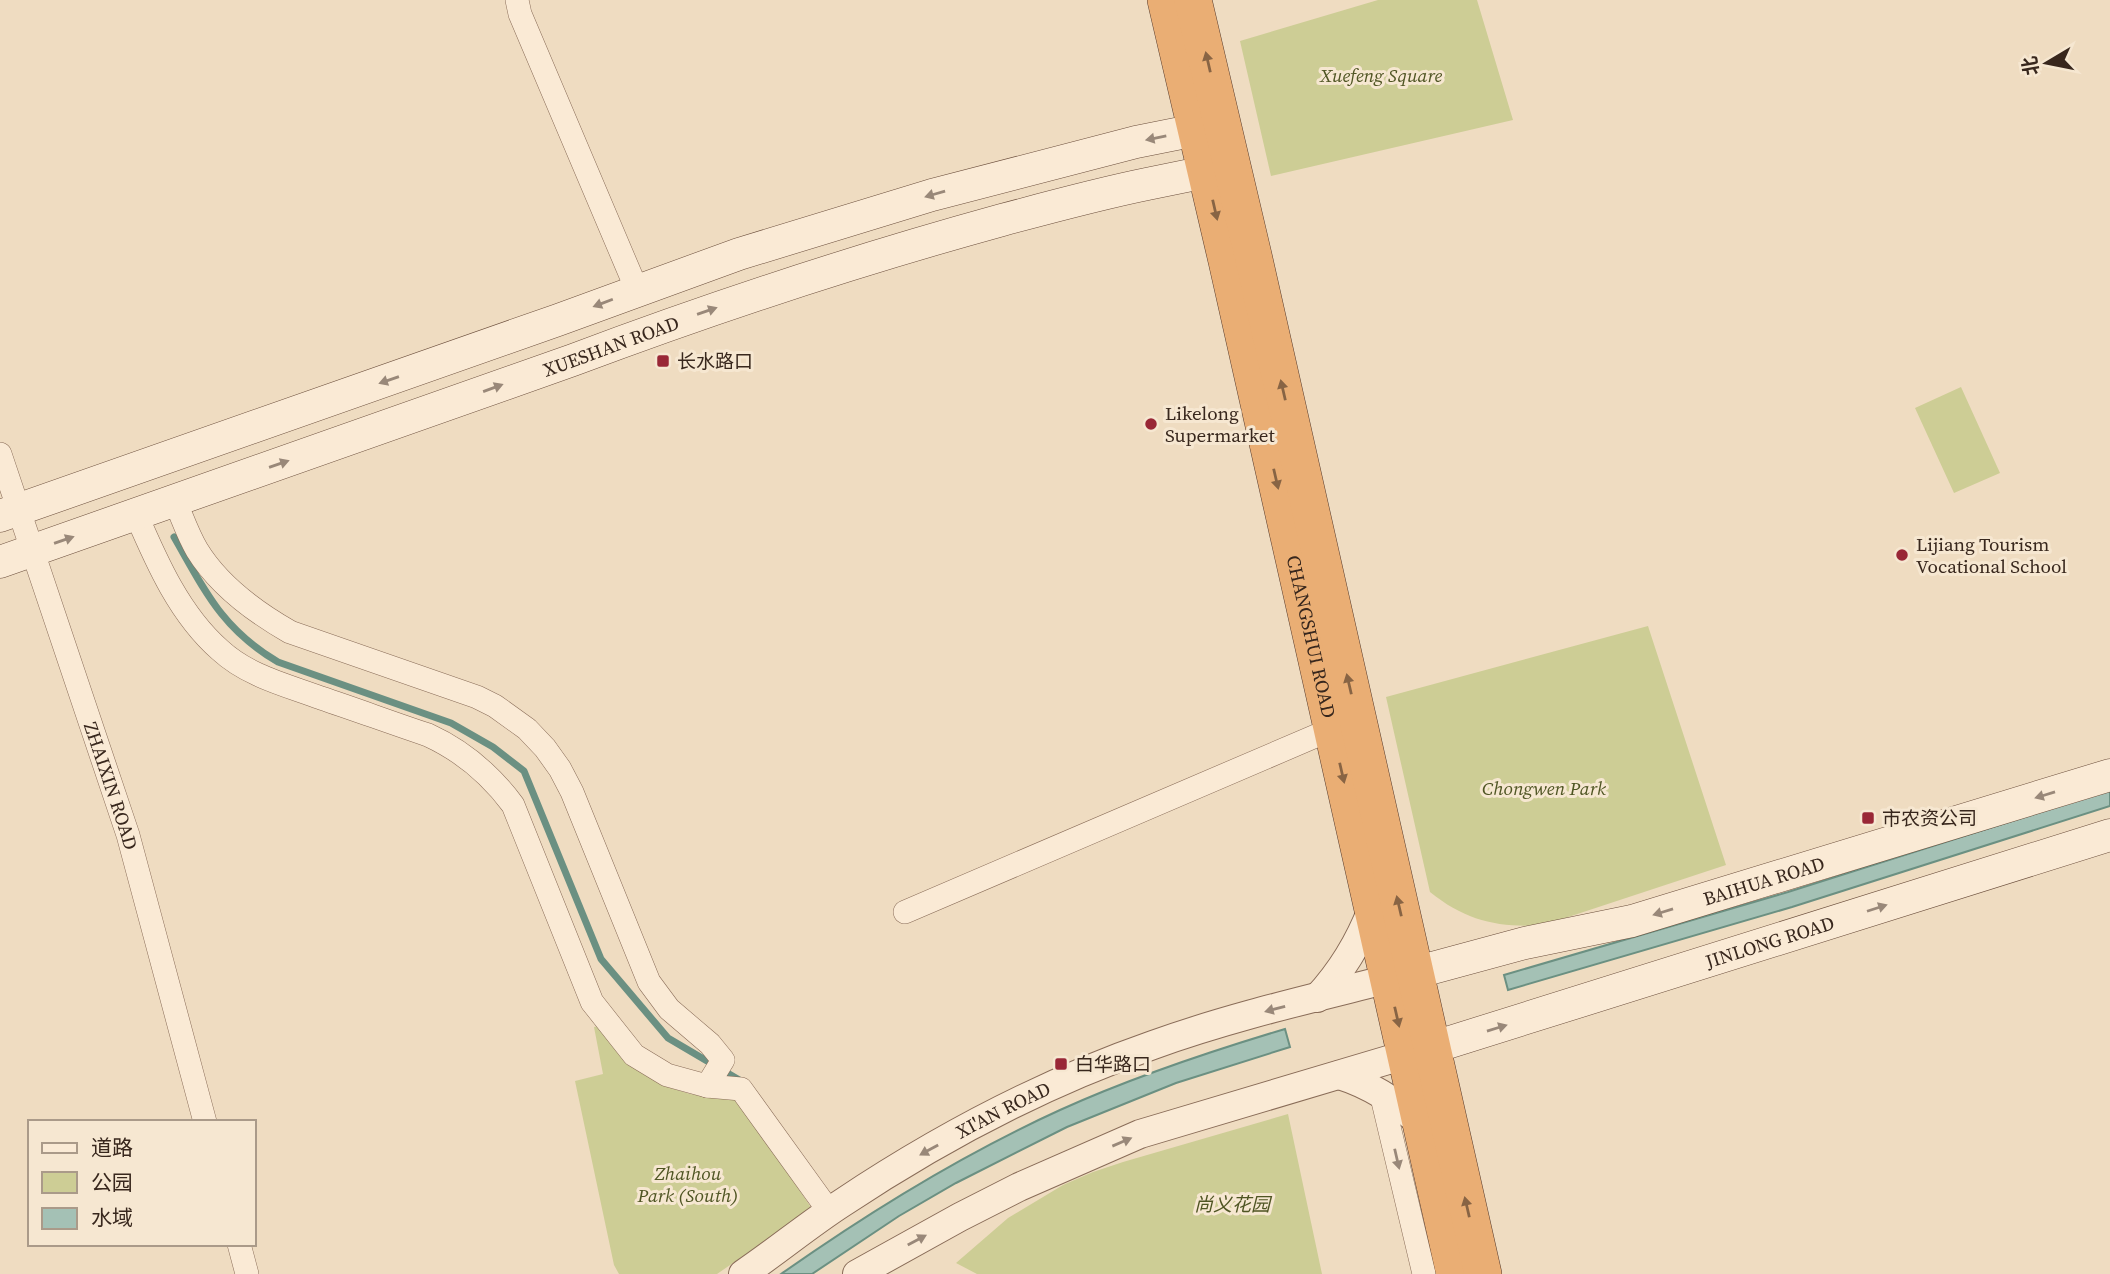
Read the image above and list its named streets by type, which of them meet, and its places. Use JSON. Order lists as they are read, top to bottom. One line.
{"streets":{"highway":["CHANGSHUI ROAD"],"main road":["XUESHAN ROAD","BAIHUA ROAD","JINLONG ROAD"],"street":["ZHAIXIN ROAD","XI'AN ROAD"]},"crossings":[["XUESHAN ROAD","CHANGSHUI ROAD"],["XUESHAN ROAD","ZHAIXIN ROAD"],["CHANGSHUI ROAD","BAIHUA ROAD"],["CHANGSHUI ROAD","JINLONG ROAD"],["CHANGSHUI ROAD","XI'AN ROAD"],["BAIHUA ROAD","XI'AN ROAD"]],"one_way":["BAIHUA ROAD","JINLONG ROAD"],"parks":["Xuefeng Square","Chongwen Park","Zhaihou Park (South)","尚义花园"],"places":{"transit":["长水路口","市农资公司","白华路口"],"other":["Likelong Supermarket","Lijiang Tourism Vocational School"]},"legend":["道路","公园","水域"],"north":"left"}
